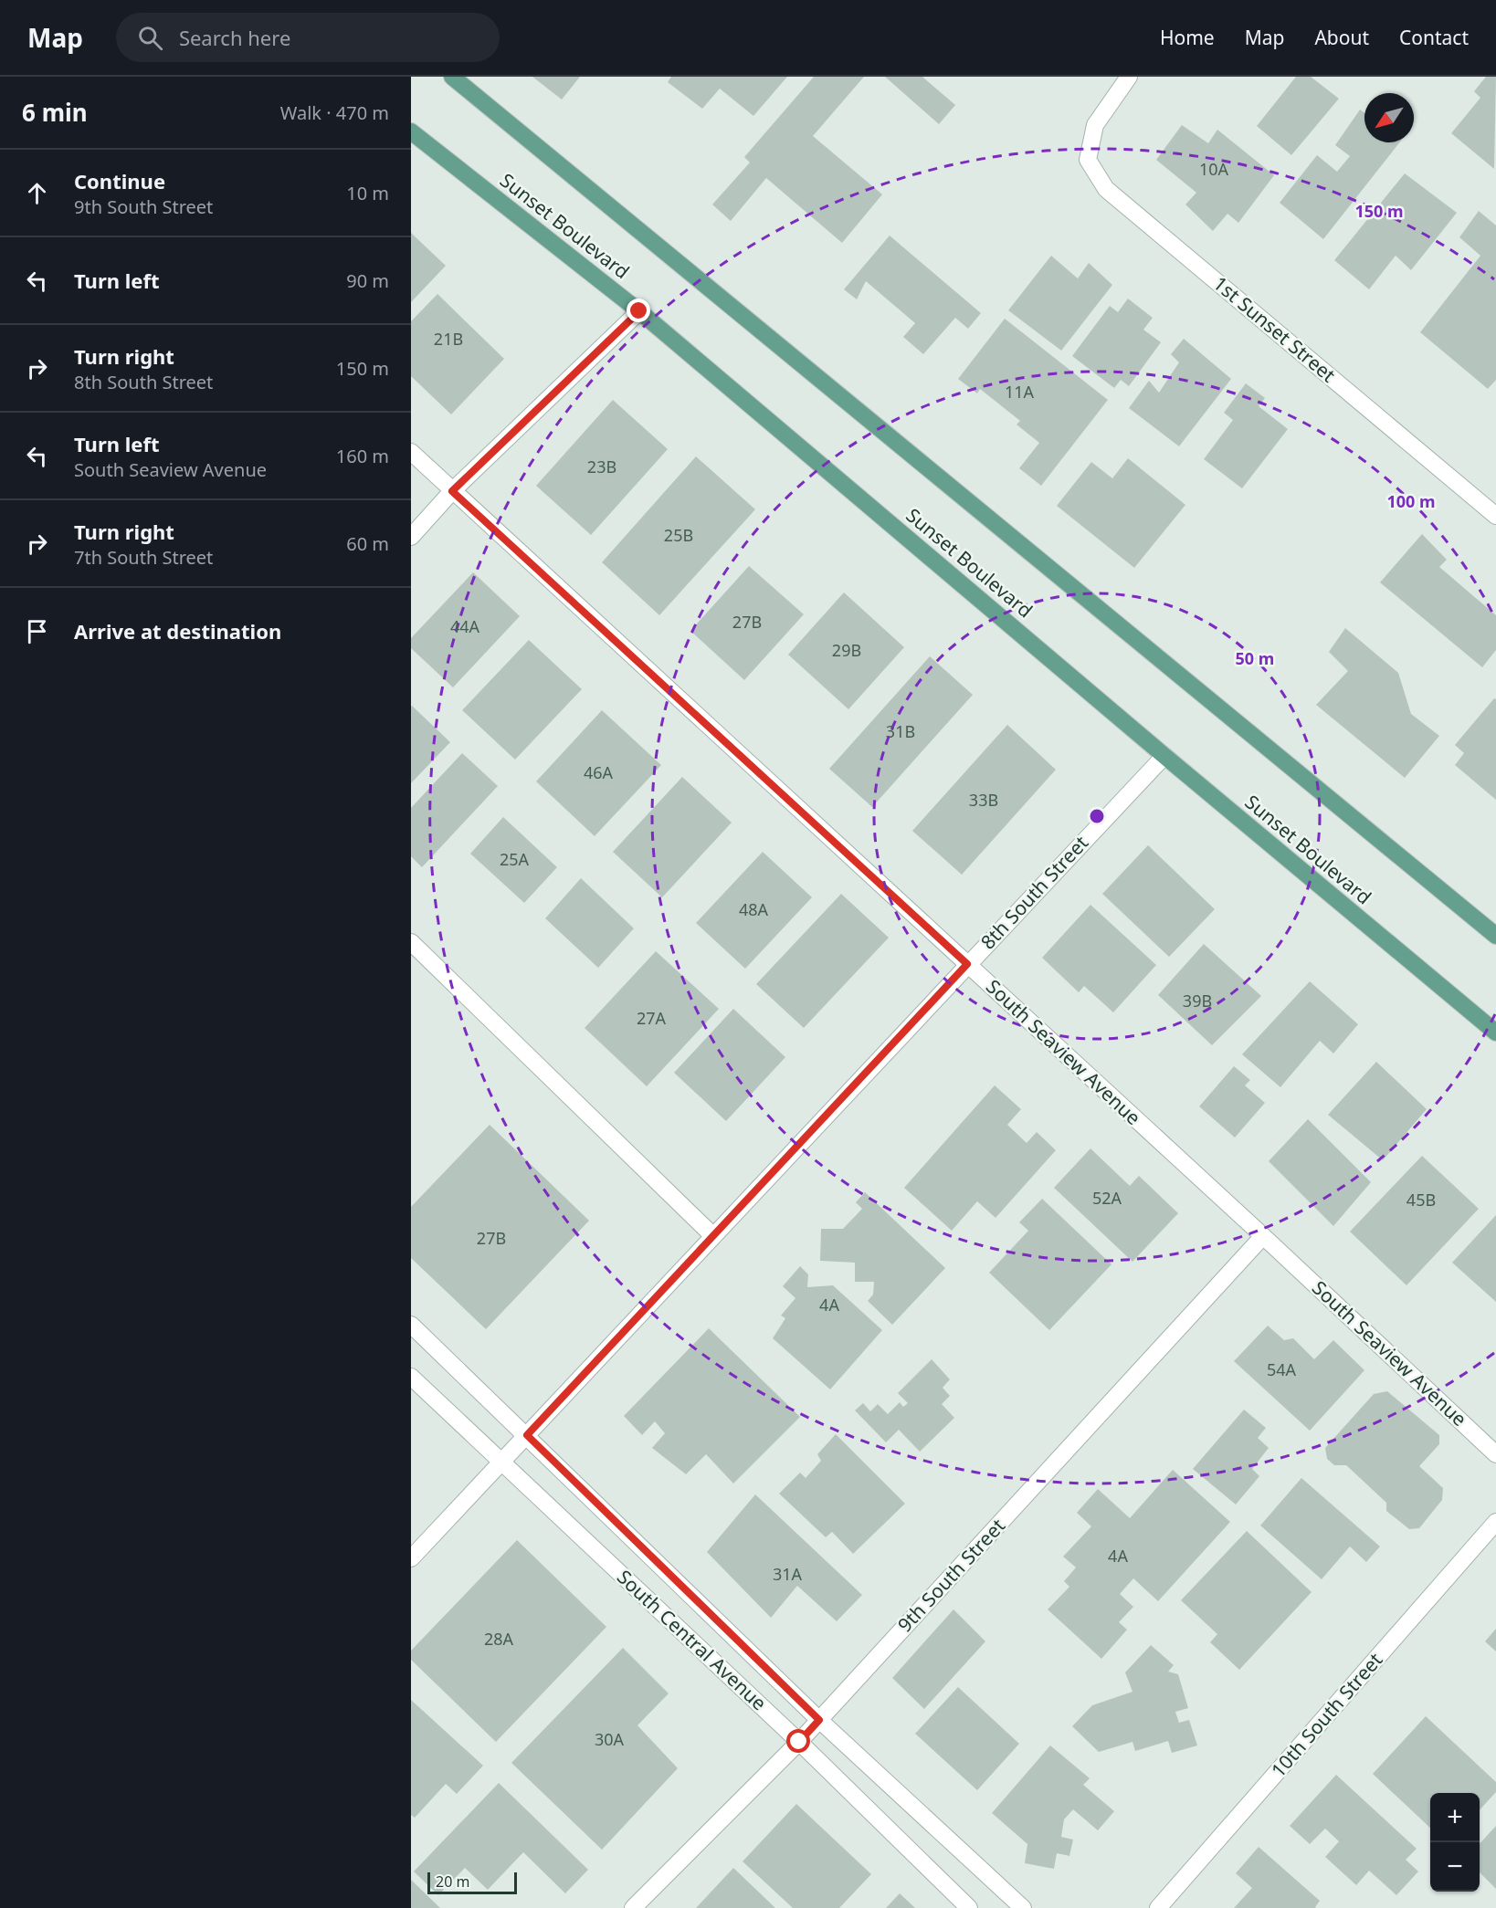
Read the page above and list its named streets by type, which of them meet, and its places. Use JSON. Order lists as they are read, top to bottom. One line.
{"streets":{"main road":["Sunset Boulevard"],"street":["1st Sunset Street","8th South Street","South Seaview Avenue","9th South Street","South Central Avenue","10th South Street"]},"crossings":[["Sunset Boulevard","8th South Street"],["8th South Street","South Seaview Avenue"],["8th South Street","South Central Avenue"],["South Seaview Avenue","9th South Street"],["9th South Street","South Central Avenue"]],"house_numbers":["10A","21B","11A","23B","25B","27B","44A","29B","31B","46A","33B","25A","48A","39B","27A","52A","45B","27B","4A","54A","4A","31A","28A","30A"],"scale_bar":"20 m","north":"bottom left","page":{"header":"Map","search":"Search here","nav":["Home","Map","About","Contact"],"heading":["6 min","Walk · 470 m"],"list":[["Continue","9th South Street","10 m"],["Turn left","90 m"],["Turn right","8th South Street","150 m"],["Turn left","South Seaview Avenue","160 m"],["Turn right","7th South Street","60 m"],"Arrive at destination"],"map_buttons":["+","−"],"scale":"20 m"},"rings":["150 m","100 m","50 m"]}
